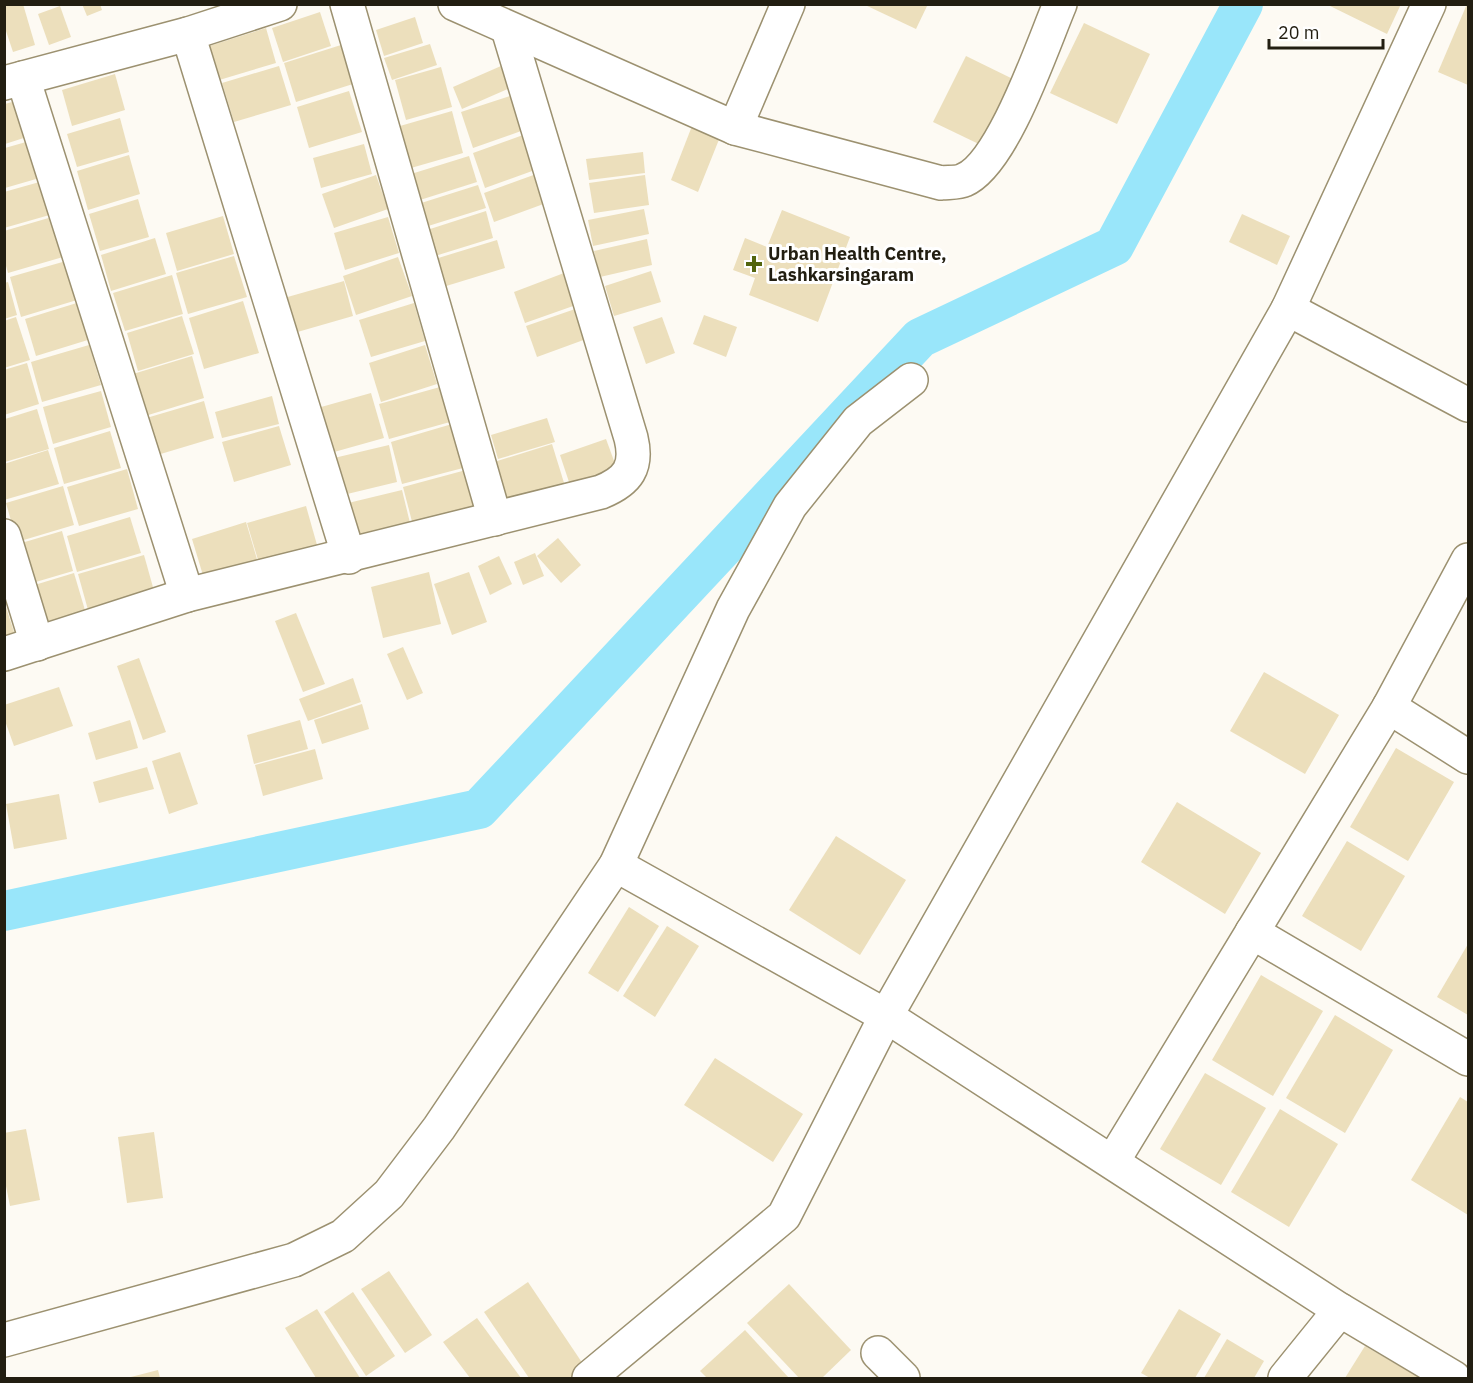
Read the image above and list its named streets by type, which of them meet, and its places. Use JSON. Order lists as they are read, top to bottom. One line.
{"places":{"health":["Urban Health Centre, Lashkarsingaram"]},"scale_bar":"20 m"}
